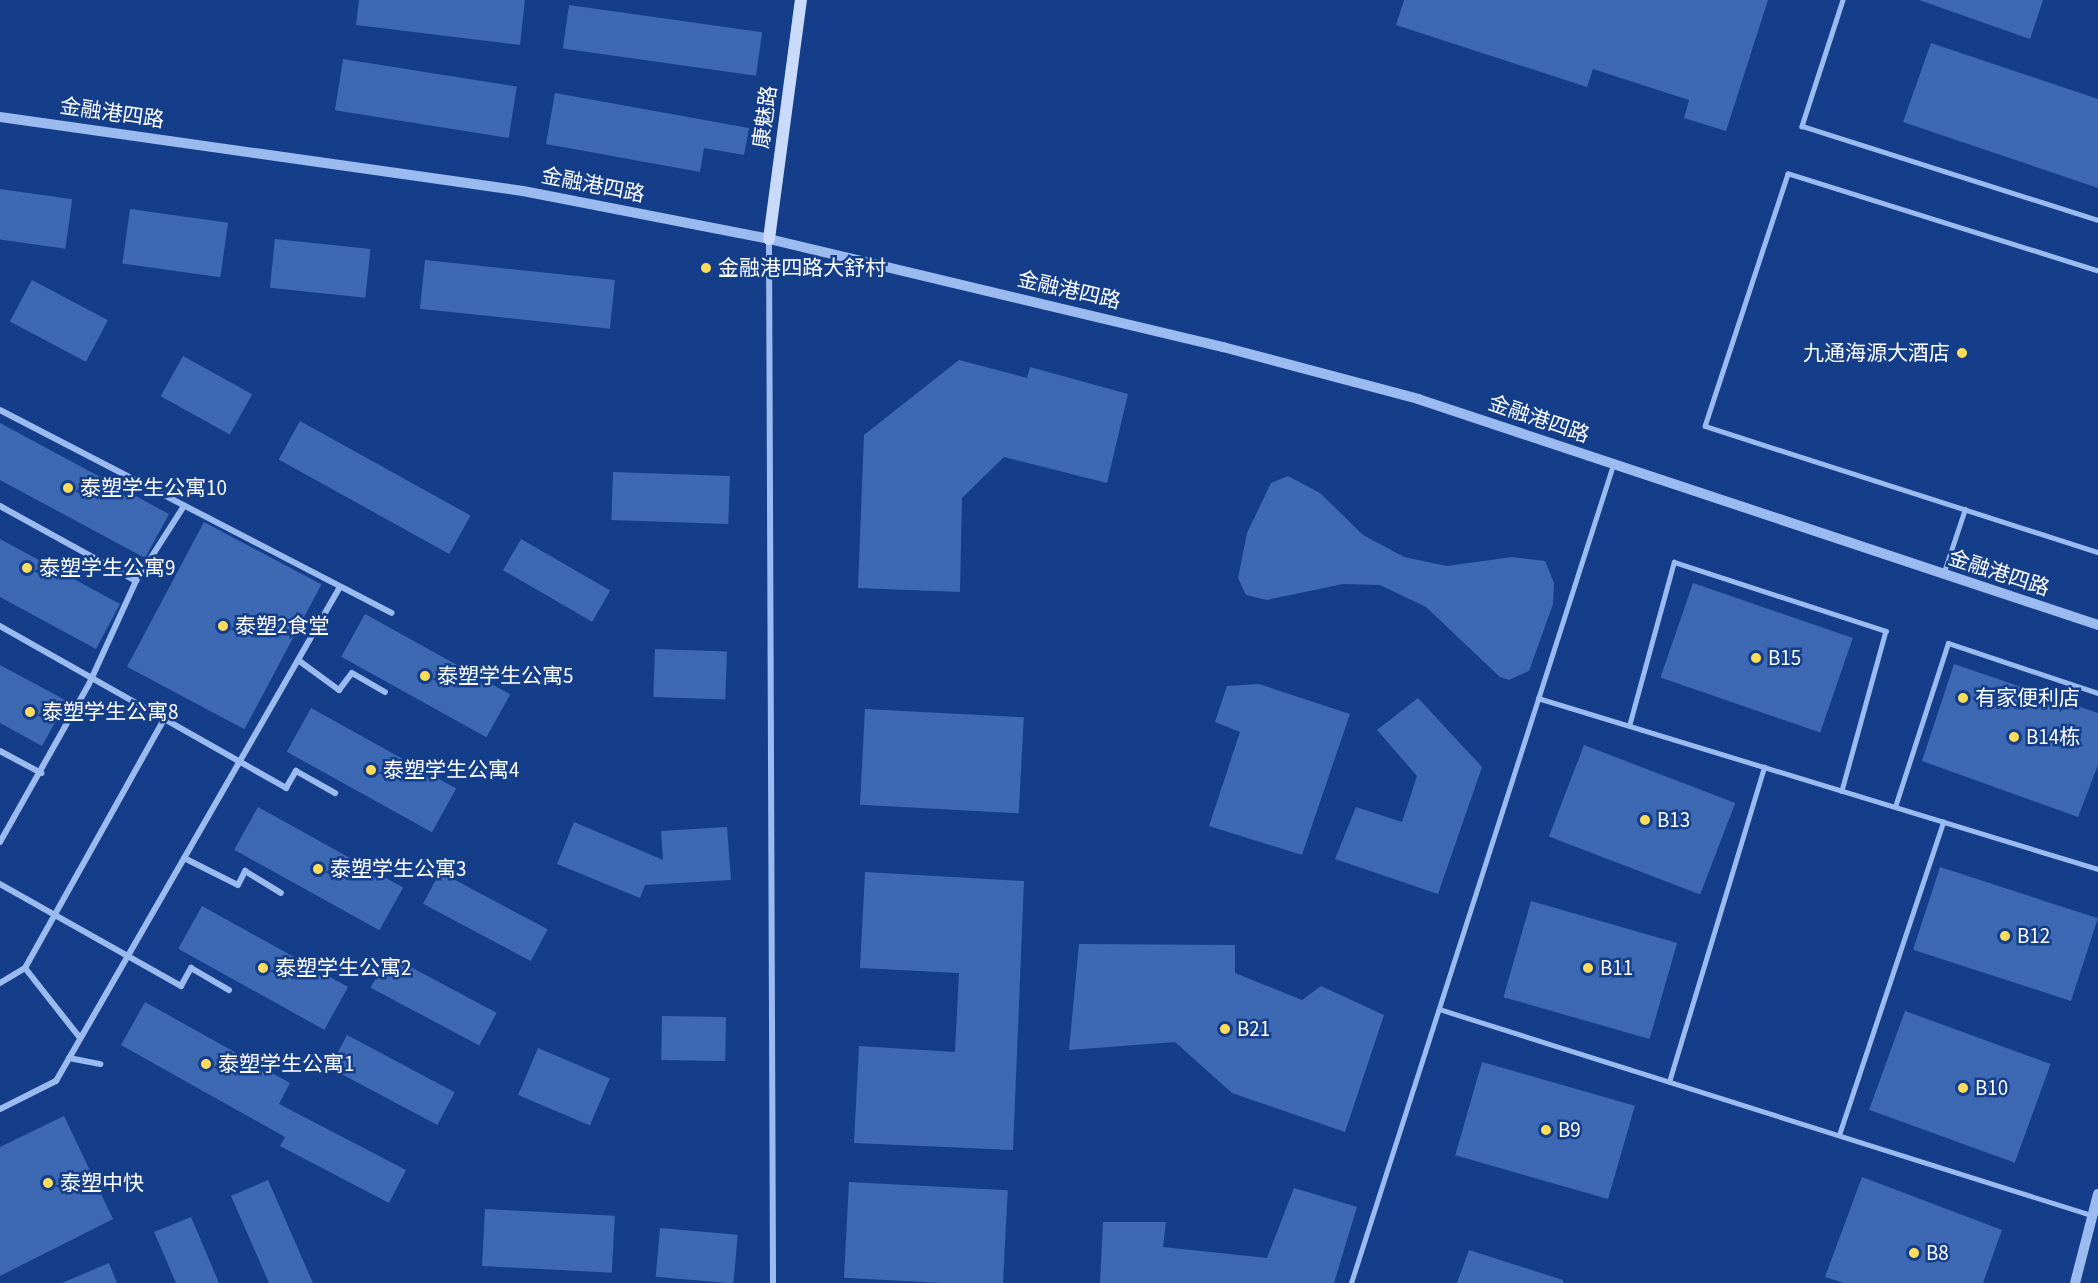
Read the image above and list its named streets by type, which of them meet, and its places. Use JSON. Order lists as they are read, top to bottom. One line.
{"streets":{"main road":["康魅路"],"street":["金融港四路"]},"crossings":[["金融港四路","康魅路"]],"places":["金融港四路大舒村","九通海源大酒店","泰塑学生公寓10","泰塑学生公寓9","泰塑2食堂","B15","泰塑学生公寓5","有家便利店","泰塑学生公寓8","B14栋","泰塑学生公寓4","B13","泰塑学生公寓3","B12","泰塑学生公寓2","B11","B21","泰塑学生公寓1","B10","B9","泰塑中快","B8"]}
